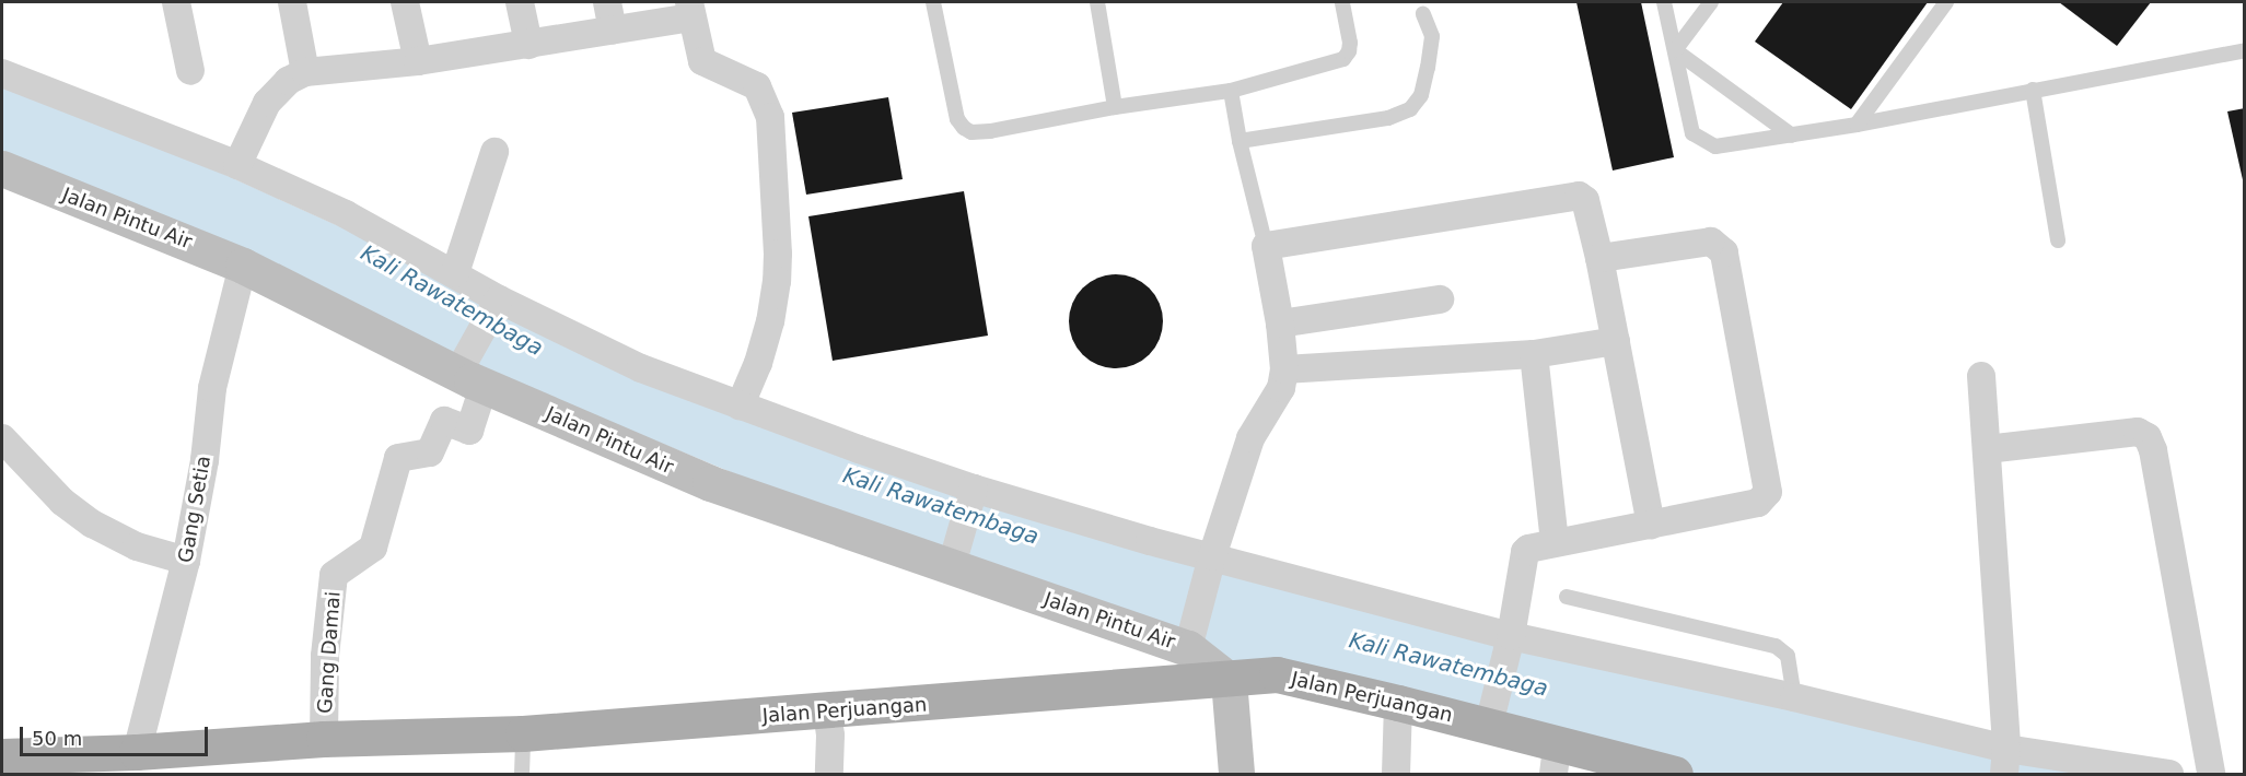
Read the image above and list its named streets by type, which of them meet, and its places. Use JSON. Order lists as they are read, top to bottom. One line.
{"streets":{"main road":["Jalan Perjuangan"],"street":["Jalan Pintu Air","Gang Setia","Gang Damai"]},"crossings":[["Jalan Pintu Air","Gang Setia"],["Jalan Pintu Air","Gang Damai"],["Jalan Pintu Air","Jalan Perjuangan"],["Gang Setia","Jalan Perjuangan"],["Gang Damai","Jalan Perjuangan"]],"water":["Kali Rawatembaga"],"scale_bar":"50 m"}
